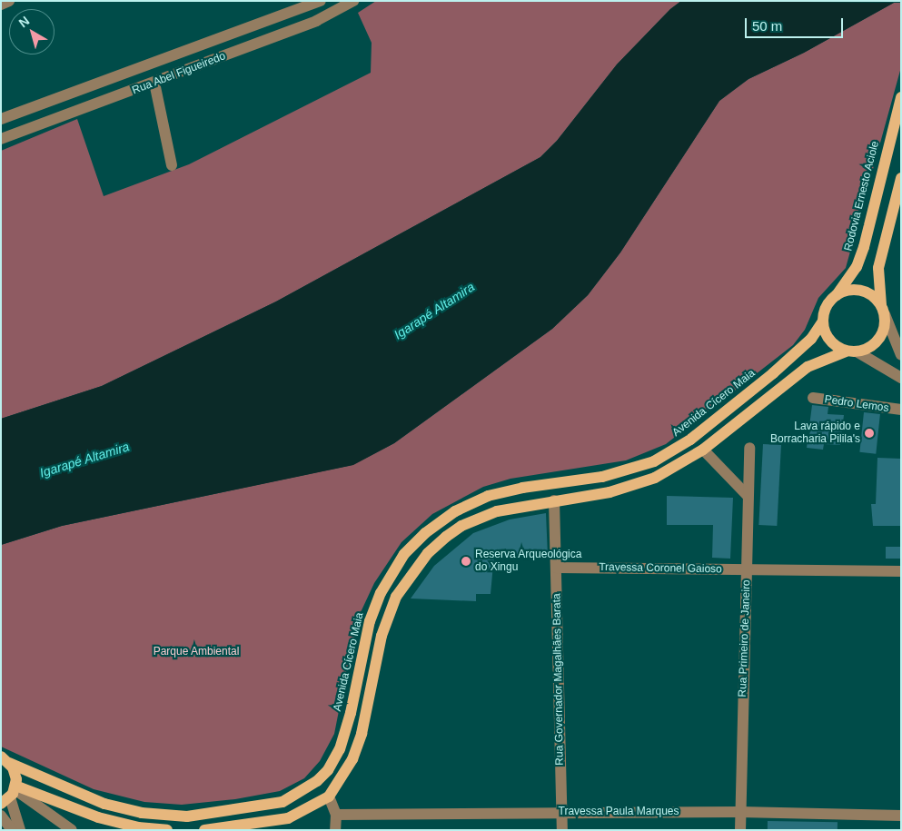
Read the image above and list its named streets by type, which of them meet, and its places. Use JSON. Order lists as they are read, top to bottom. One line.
{"streets":{"main road":["Rodovia Ernesto Aciole","Avenida Cícero Maia"],"street":["Rua Abel Figueiredo","Pedro Lemos","Travessa Coronel Gaioso","Rua Primeiro de Janeiro","Rua Governador Magalhães Barata","Travessa Paula Marques"]},"crossings":[["Rodovia Ernesto Aciole","Avenida Cícero Maia"],["Travessa Coronel Gaioso","Rua Primeiro de Janeiro"],["Travessa Coronel Gaioso","Rua Governador Magalhães Barata"],["Rua Primeiro de Janeiro","Travessa Paula Marques"],["Rua Governador Magalhães Barata","Travessa Paula Marques"]],"water":["Igarapé Altamira"],"parks":["Parque Ambiental"],"places":["Lava rápido e Borracharia Pilila's","Reserva Arqueológica do Xingu"],"scale_bar":"50 m","north":"top left"}
